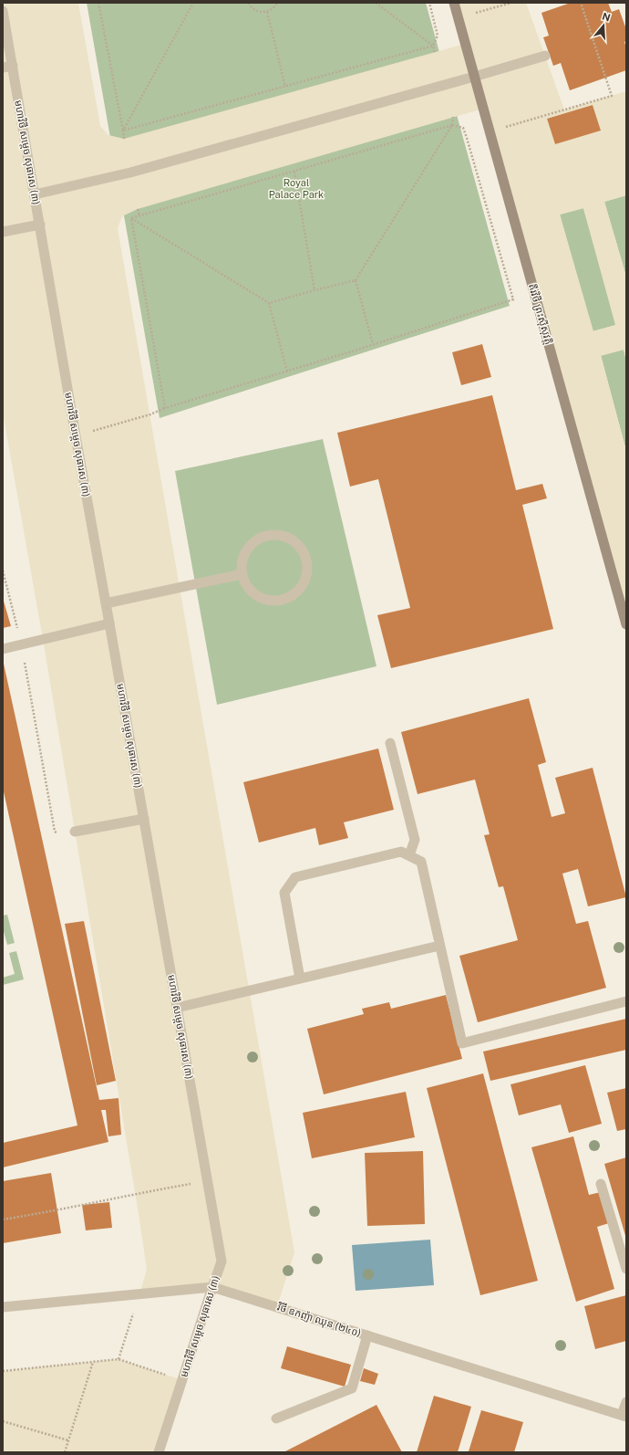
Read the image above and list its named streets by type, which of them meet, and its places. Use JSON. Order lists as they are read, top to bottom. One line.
{"streets":{"main road":["តីរវិថី ព្រះស៊ីសុវត្តិ"],"street":["មហាវិថី សម្តេច សុធារស (៣)","វិថី ឧកញ៉ា ឈុន (២៤០)"]},"crossings":[["មហាវិថី សម្តេច សុធារស (៣)","វិថី ឧកញ៉ា ឈុន (២៤០)"]],"parks":["Royal Palace Park"],"north":"top"}
